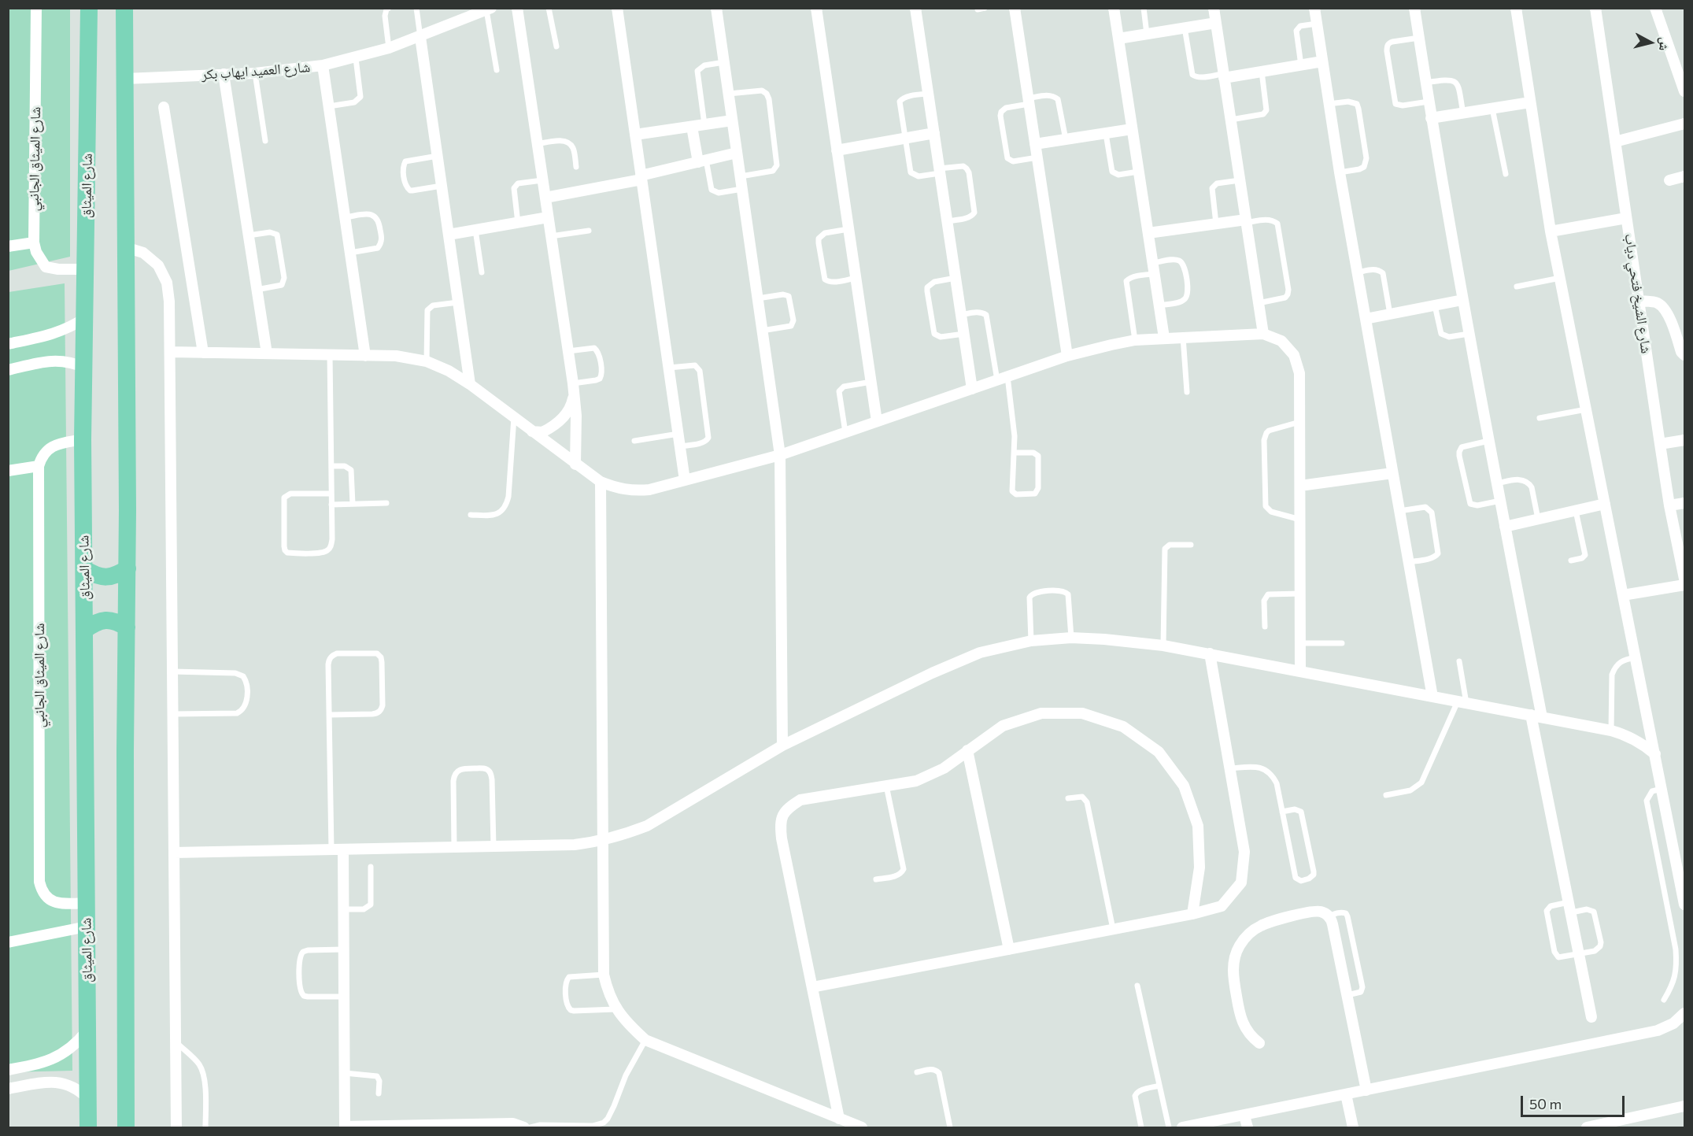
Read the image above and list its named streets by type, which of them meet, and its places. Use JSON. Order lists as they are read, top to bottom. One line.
{"streets":{"main road":["شارع الميثاق"],"street":["شارع العميد ايهاب بكر","شارع الميثاق الجانبي","شارع الشيخ فتحي دياب"]},"crossings":[["شارع الميثاق الجانبي","شارع الميثاق"]],"scale_bar":"50 m","north":"right"}
